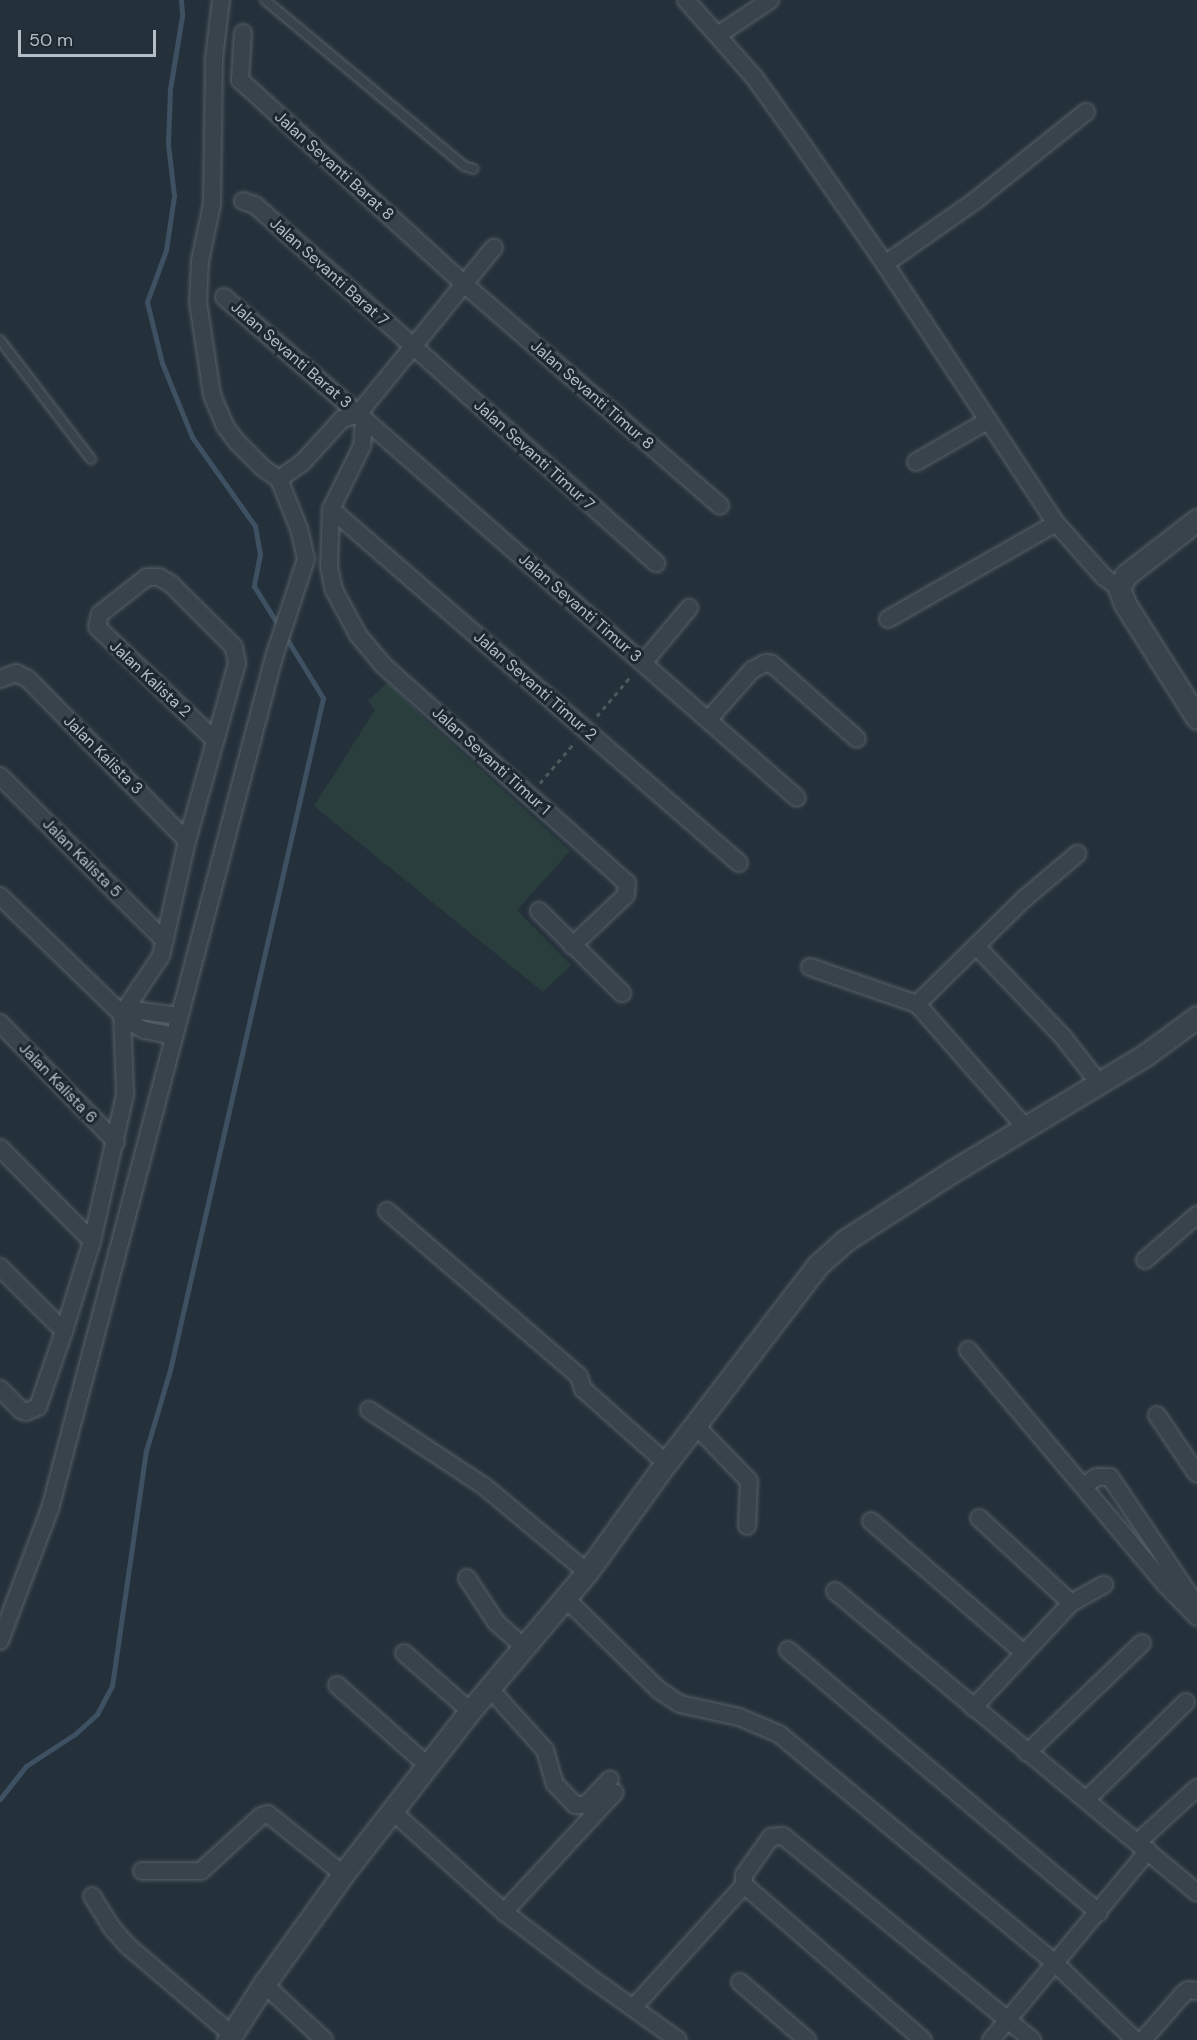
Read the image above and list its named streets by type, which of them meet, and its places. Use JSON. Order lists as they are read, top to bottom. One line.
{"streets":{"street":["Jalan Sevanti Barat 8","Jalan Sevanti Barat 7","Jalan Sevanti Barat 3","Jalan Sevanti Timur 8","Jalan Sevanti Timur 7","Jalan Sevanti Timur 3","Jalan Kalista 2","Jalan Sevanti Timur 2","Jalan Kalista 3","Jalan Sevanti Timur 1","Jalan Kalista 5","Jalan Kalista 6"]},"crossings":[["Jalan Sevanti Barat 8","Jalan Sevanti Timur 8"],["Jalan Sevanti Barat 7","Jalan Sevanti Timur 7"],["Jalan Sevanti Barat 3","Jalan Sevanti Timur 3"],["Jalan Sevanti Timur 2","Jalan Sevanti Timur 1"]],"scale_bar":"50 m"}
